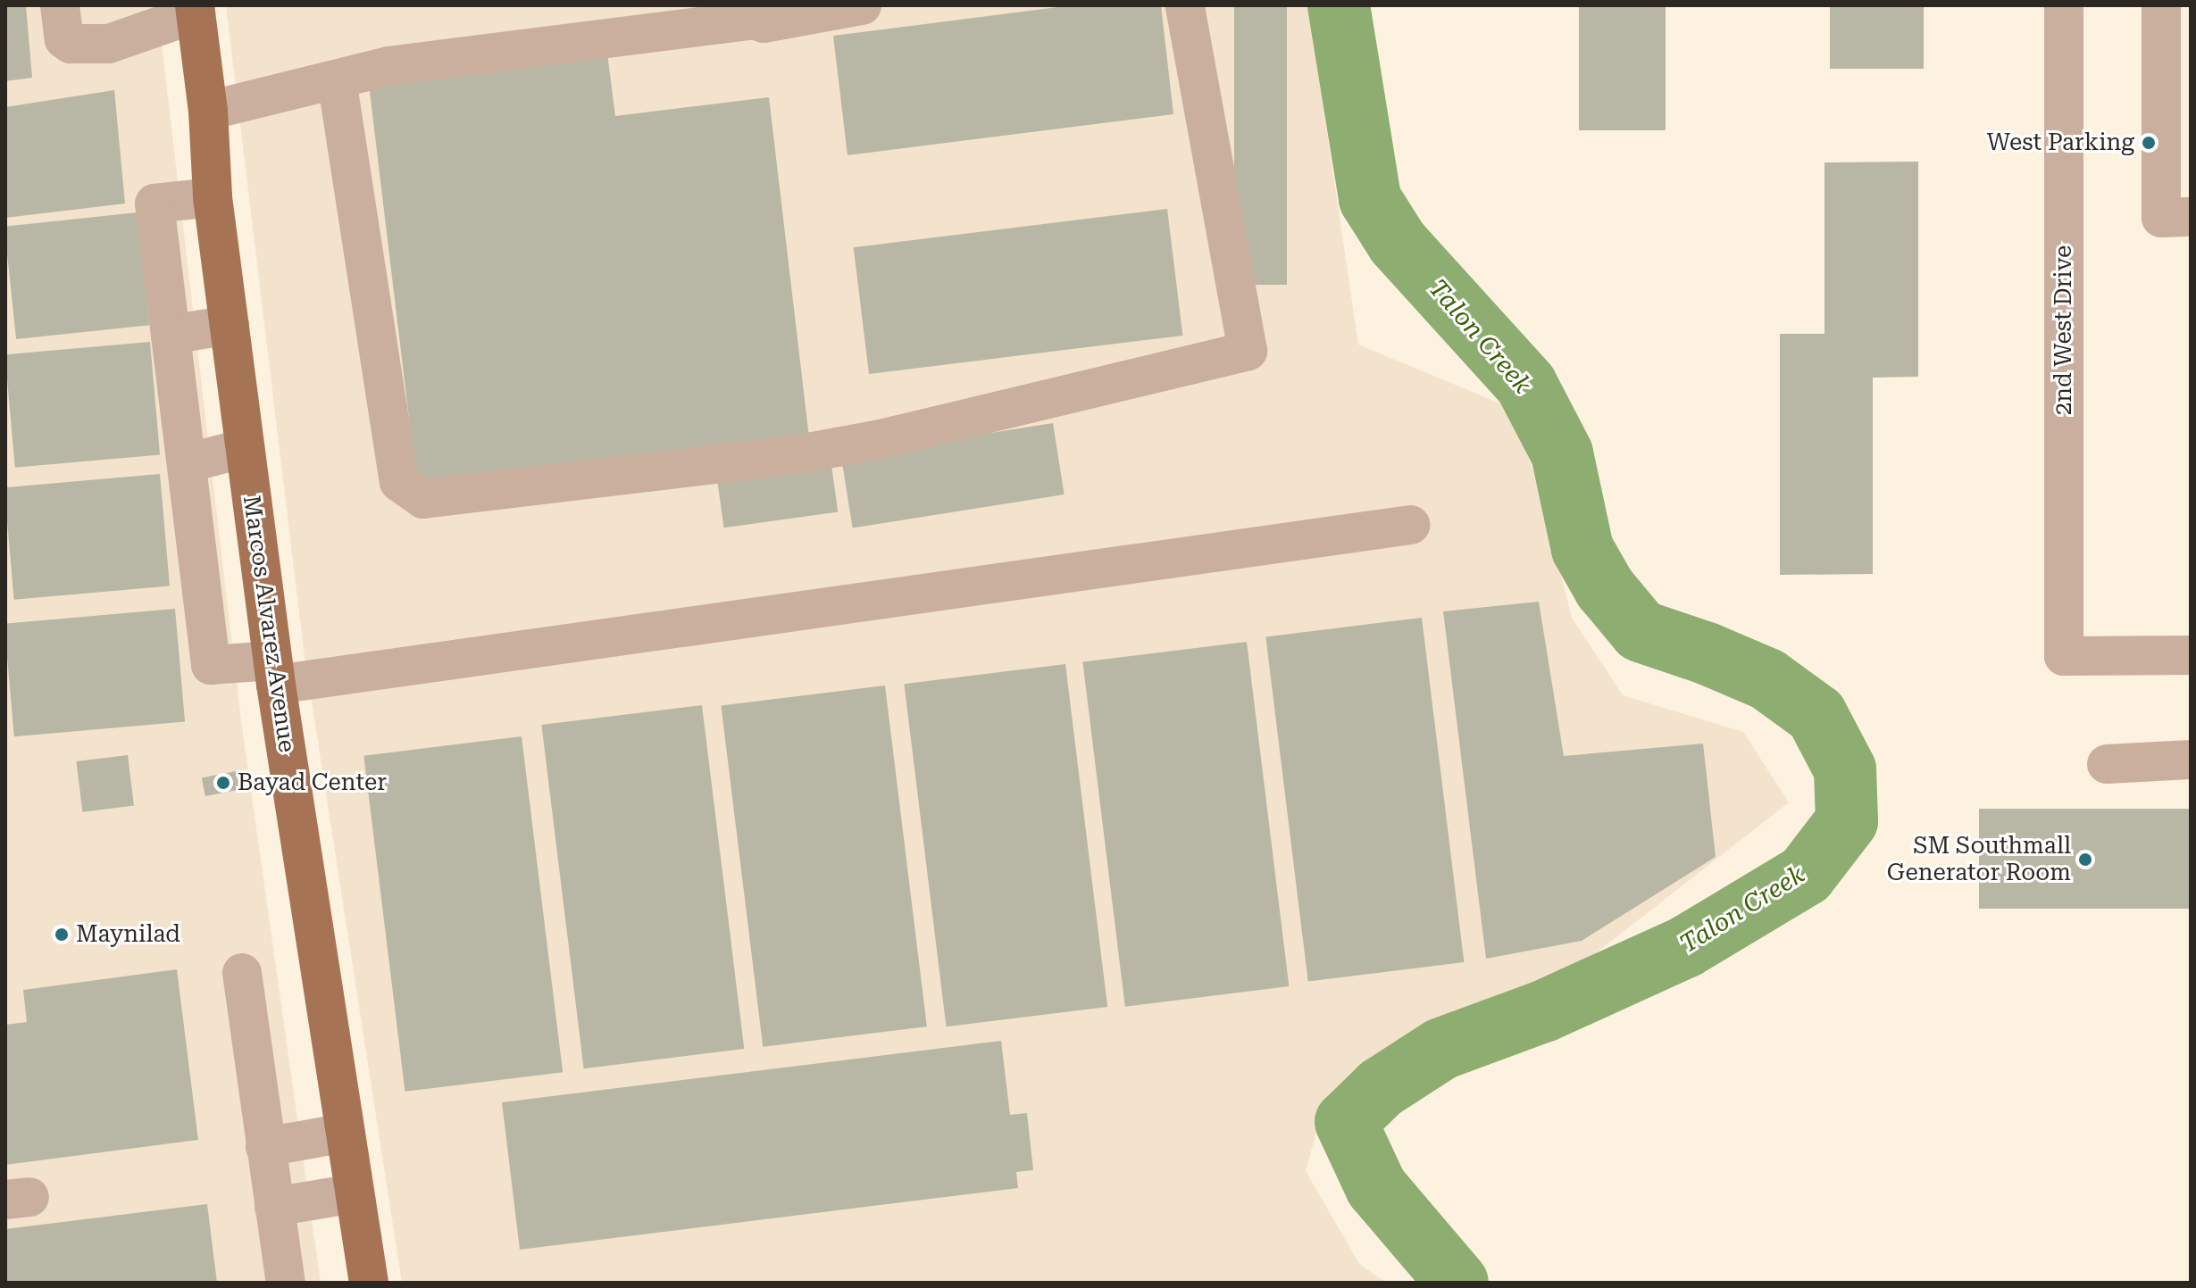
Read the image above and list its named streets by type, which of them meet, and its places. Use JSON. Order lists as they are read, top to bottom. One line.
{"streets":{"main road":["Marcos Alvarez Avenue"],"street":["2nd West Drive"]},"water":["Talon Creek"],"places":["West Parking","Bayad Center","SM Southmall Generator Room","Maynilad"]}
